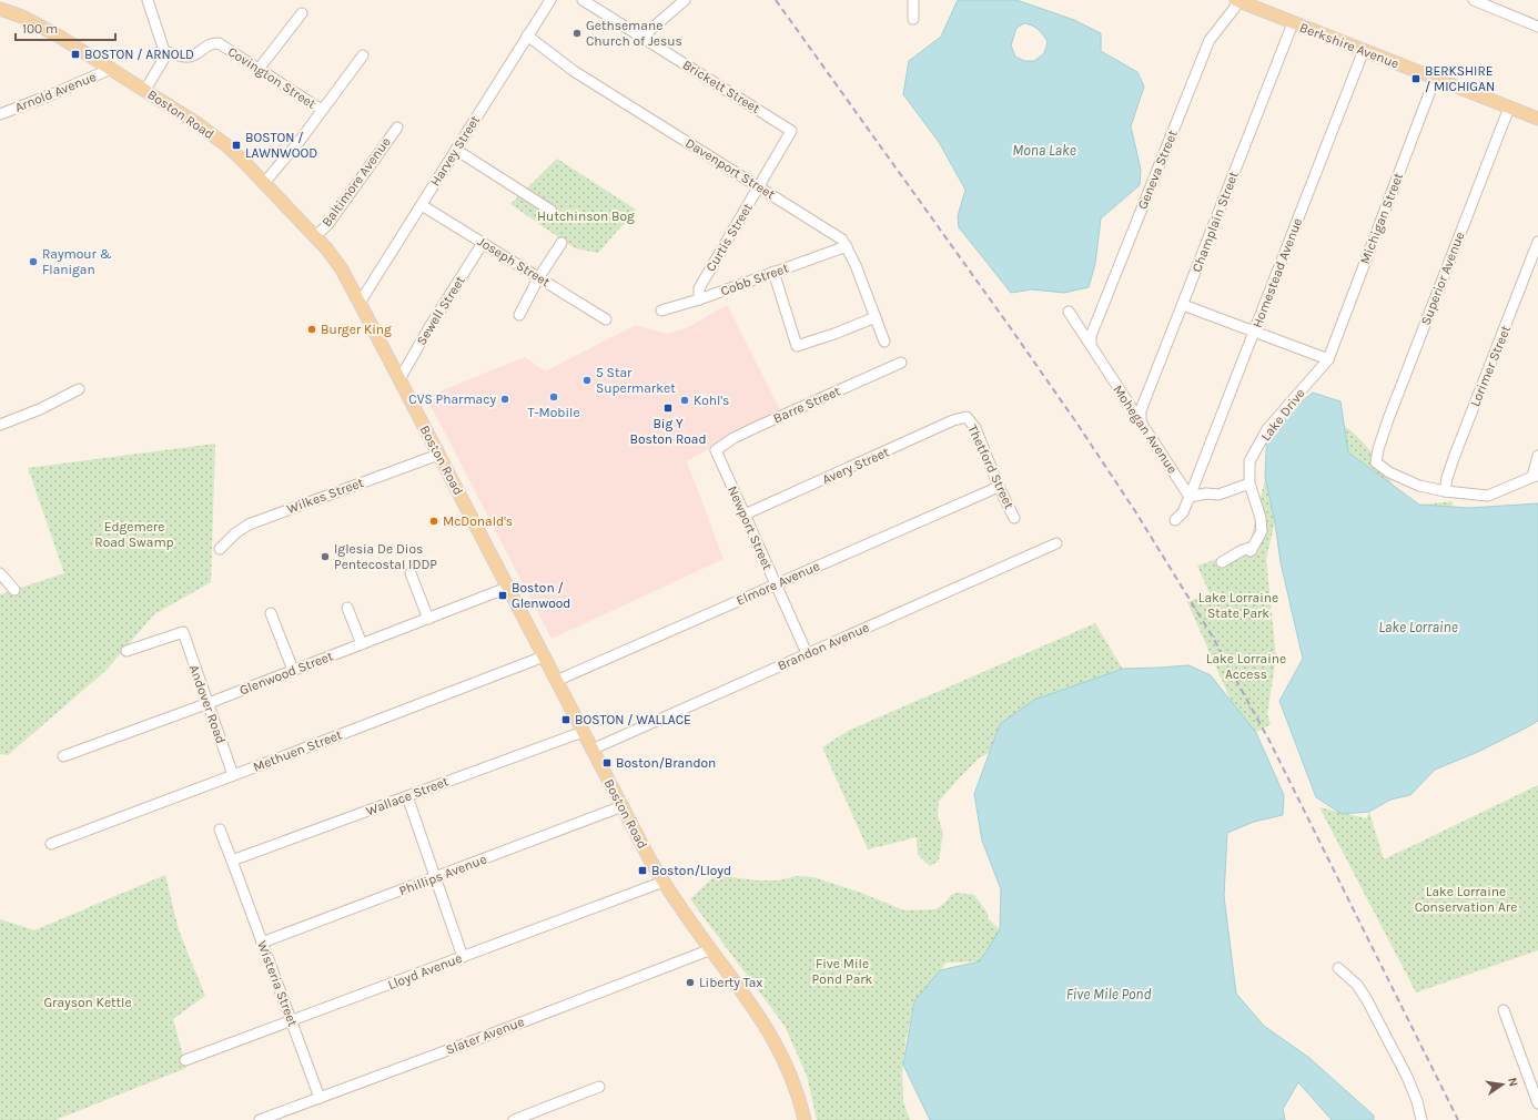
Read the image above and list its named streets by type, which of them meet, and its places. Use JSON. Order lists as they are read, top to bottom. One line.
{"streets":{"main road":["Berkshire Avenue","Boston Road"],"street":["Covington Street","Brickett Street","Arnold Avenue","Harvey Street","Davenport Street","Geneva Street","Baltimore Avenue","Michigan Street","Champlain Street","Curtis Street","Joseph Street","Homestead Avenue","Superior Avenue","Cobb Street","Sewell Street","Lorimer Street","Barre Street","Lake Drive","Mohegan Avenue","Avery Street","Thetford Street","Wilkes Street","Newport Street","Elmore Avenue","Brandon Avenue","Glenwood Street","Andover Road","Methuen Street","Wallace Street","Phillips Avenue","Lloyd Avenue","Wisteria Street","Slater Avenue"]},"crossings":[["Berkshire Avenue","Geneva Street"],["Berkshire Avenue","Michigan Street"],["Berkshire Avenue","Champlain Street"],["Berkshire Avenue","Homestead Avenue"],["Berkshire Avenue","Superior Avenue"],["Brickett Street","Curtis Street"],["Arnold Avenue","Boston Road"],["Boston Road","Harvey Street"],["Boston Road","Baltimore Avenue"],["Boston Road","Sewell Street"],["Boston Road","Wilkes Street"],["Boston Road","Elmore Avenue"],["Boston Road","Brandon Avenue"],["Boston Road","Glenwood Street"],["Boston Road","Methuen Street"],["Boston Road","Wallace Street"],["Boston Road","Phillips Avenue"],["Boston Road","Lloyd Avenue"],["Boston Road","Slater Avenue"],["Harvey Street","Davenport Street"],["Harvey Street","Joseph Street"],["Davenport Street","Curtis Street"],["Davenport Street","Cobb Street"],["Geneva Street","Mohegan Avenue"],["Michigan Street","Lake Drive"],["Champlain Street","Mohegan Avenue"],["Curtis Street","Cobb Street"],["Joseph Street","Sewell Street"],["Homestead Avenue","Mohegan Avenue"],["Superior Avenue","Lorimer Street"],["Barre Street","Newport Street"],["Avery Street","Thetford Street"],["Avery Street","Newport Street"],["Thetford Street","Elmore Avenue"],["Newport Street","Elmore Avenue"],["Newport Street","Brandon Avenue"],["Glenwood Street","Andover Road"],["Andover Road","Methuen Street"],["Wallace Street","Wisteria Street"],["Phillips Avenue","Wisteria Street"],["Lloyd Avenue","Wisteria Street"],["Wisteria Street","Slater Avenue"]],"water":["Mona Lake","Lake Lorraine","Five Mile Pond"],"parks":["Hutchinson Bog","Edgemere Road Swamp","Lake Lorraine State Park","Lake Lorraine Access","Lake Lorraine Conservation Are","Five Mile Pond Park","Grayson Kettle"],"places":{"other":["Gethsemane Church of Jesus","Raymour & Flanigan","Burger King","5 Star Supermarket","T-Mobile","CVS Pharmacy","Kohl's","McDonald's","Iglesia De Dios Pentecostal IDDP","Liberty Tax"],"transit":["BOSTON / ARNOLD","BERKSHIRE / MICHIGAN","BOSTON / LAWNWOOD","Big Y Boston Road","Boston / Glenwood","BOSTON / WALLACE","Boston/Brandon","Boston/Lloyd"]},"scale_bar":"100 m","north":"right"}
